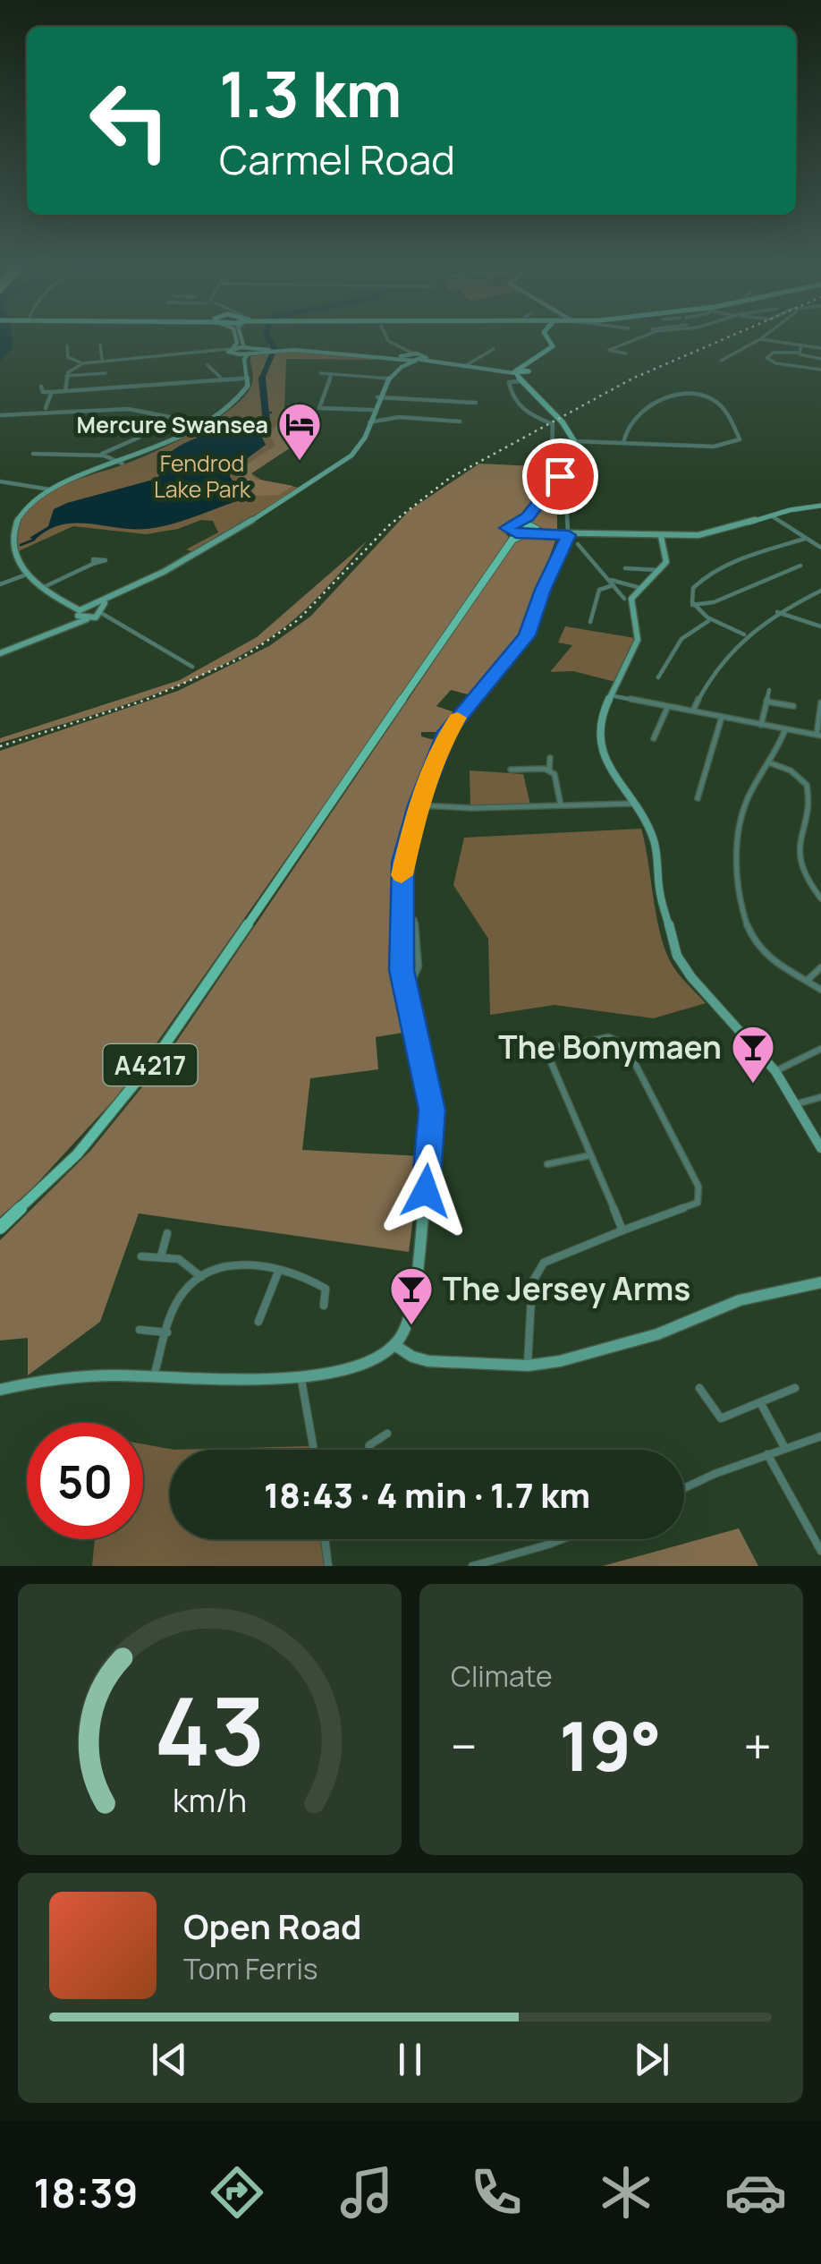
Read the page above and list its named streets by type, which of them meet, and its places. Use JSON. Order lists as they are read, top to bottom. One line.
{"streets":{"main road":["A4217"]},"parks":["Fendrod Lake Park"],"places":{"hotel":["Mercure Swansea"],"bar":["The Bonymaen","The Jersey Arms"]},"page":{"turn":["1.3 km","Carmel Road"],"limit":"50","trip":"18:43 · 4 min · 1.7 km","tile":"Climate","heat":["−","19°","+"],"song":["Open Road","Tom Ferris"],"tabs":"18:39","gauge":["43","km/h"]}}
